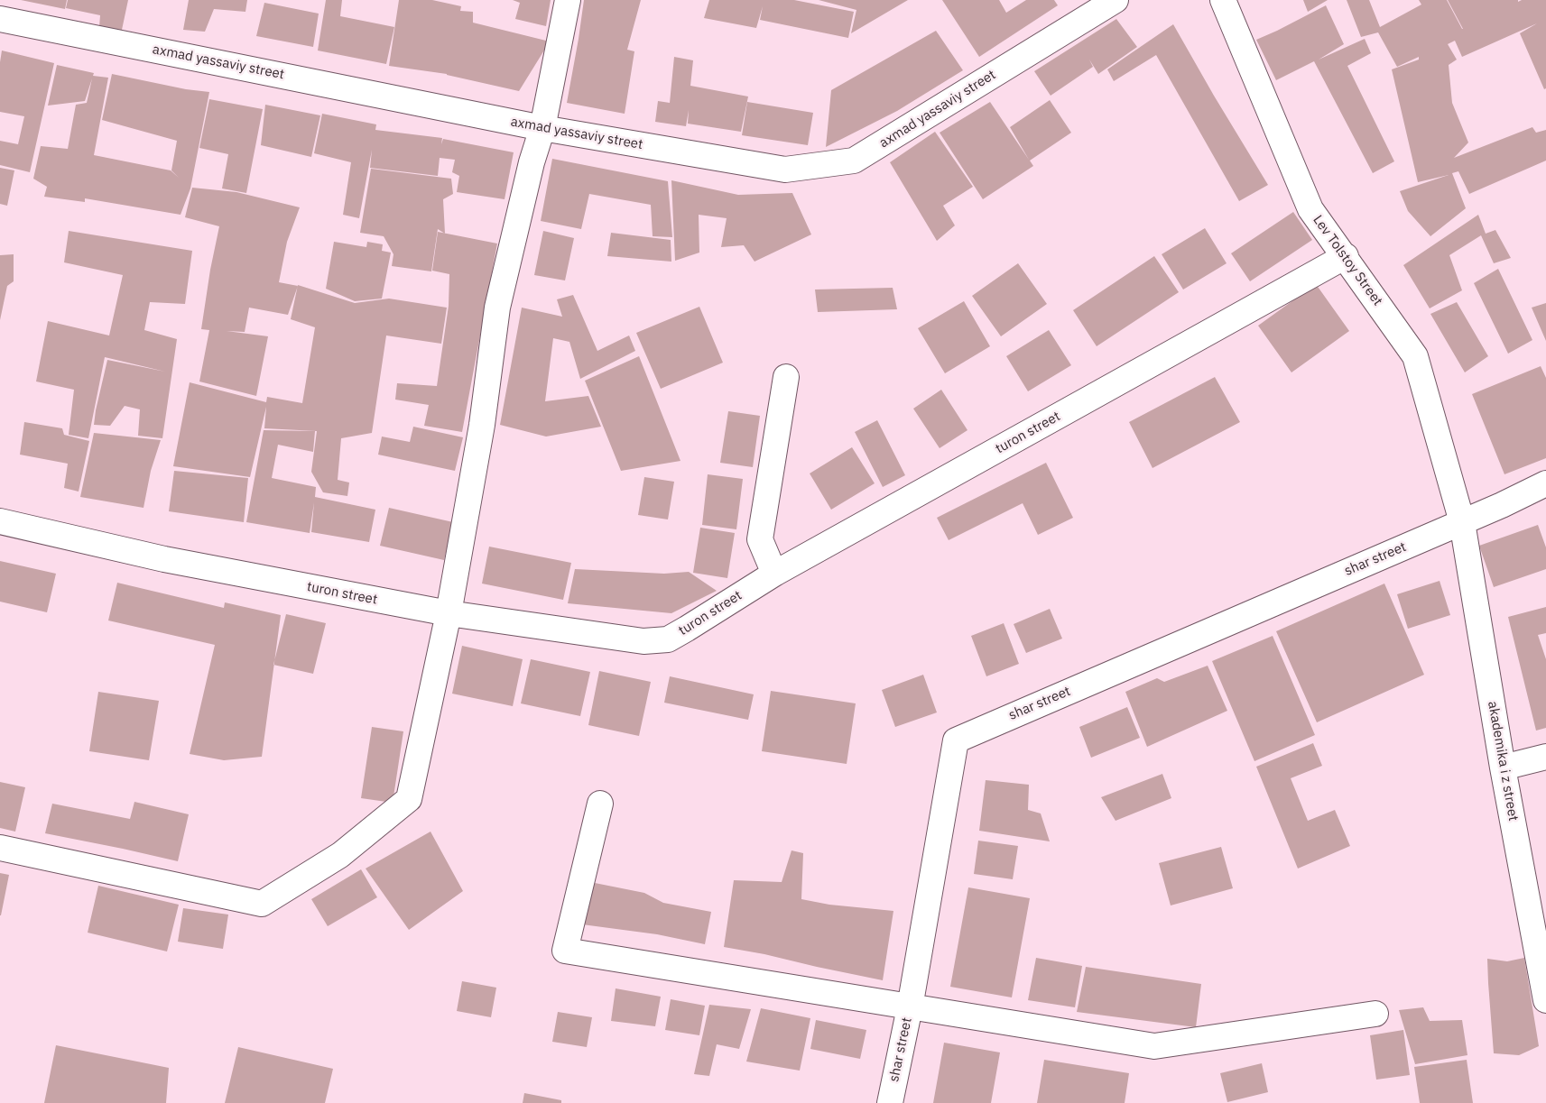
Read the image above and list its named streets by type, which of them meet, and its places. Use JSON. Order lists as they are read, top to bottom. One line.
{"streets":{"street":["axmad yassaviy street","Lev Tolstoy Street","turon street","shar street","akademika i z street"]},"crossings":[["Lev Tolstoy Street","turon street"],["Lev Tolstoy Street","shar street"],["Lev Tolstoy Street","akademika i z street"],["shar street","akademika i z street"]]}
